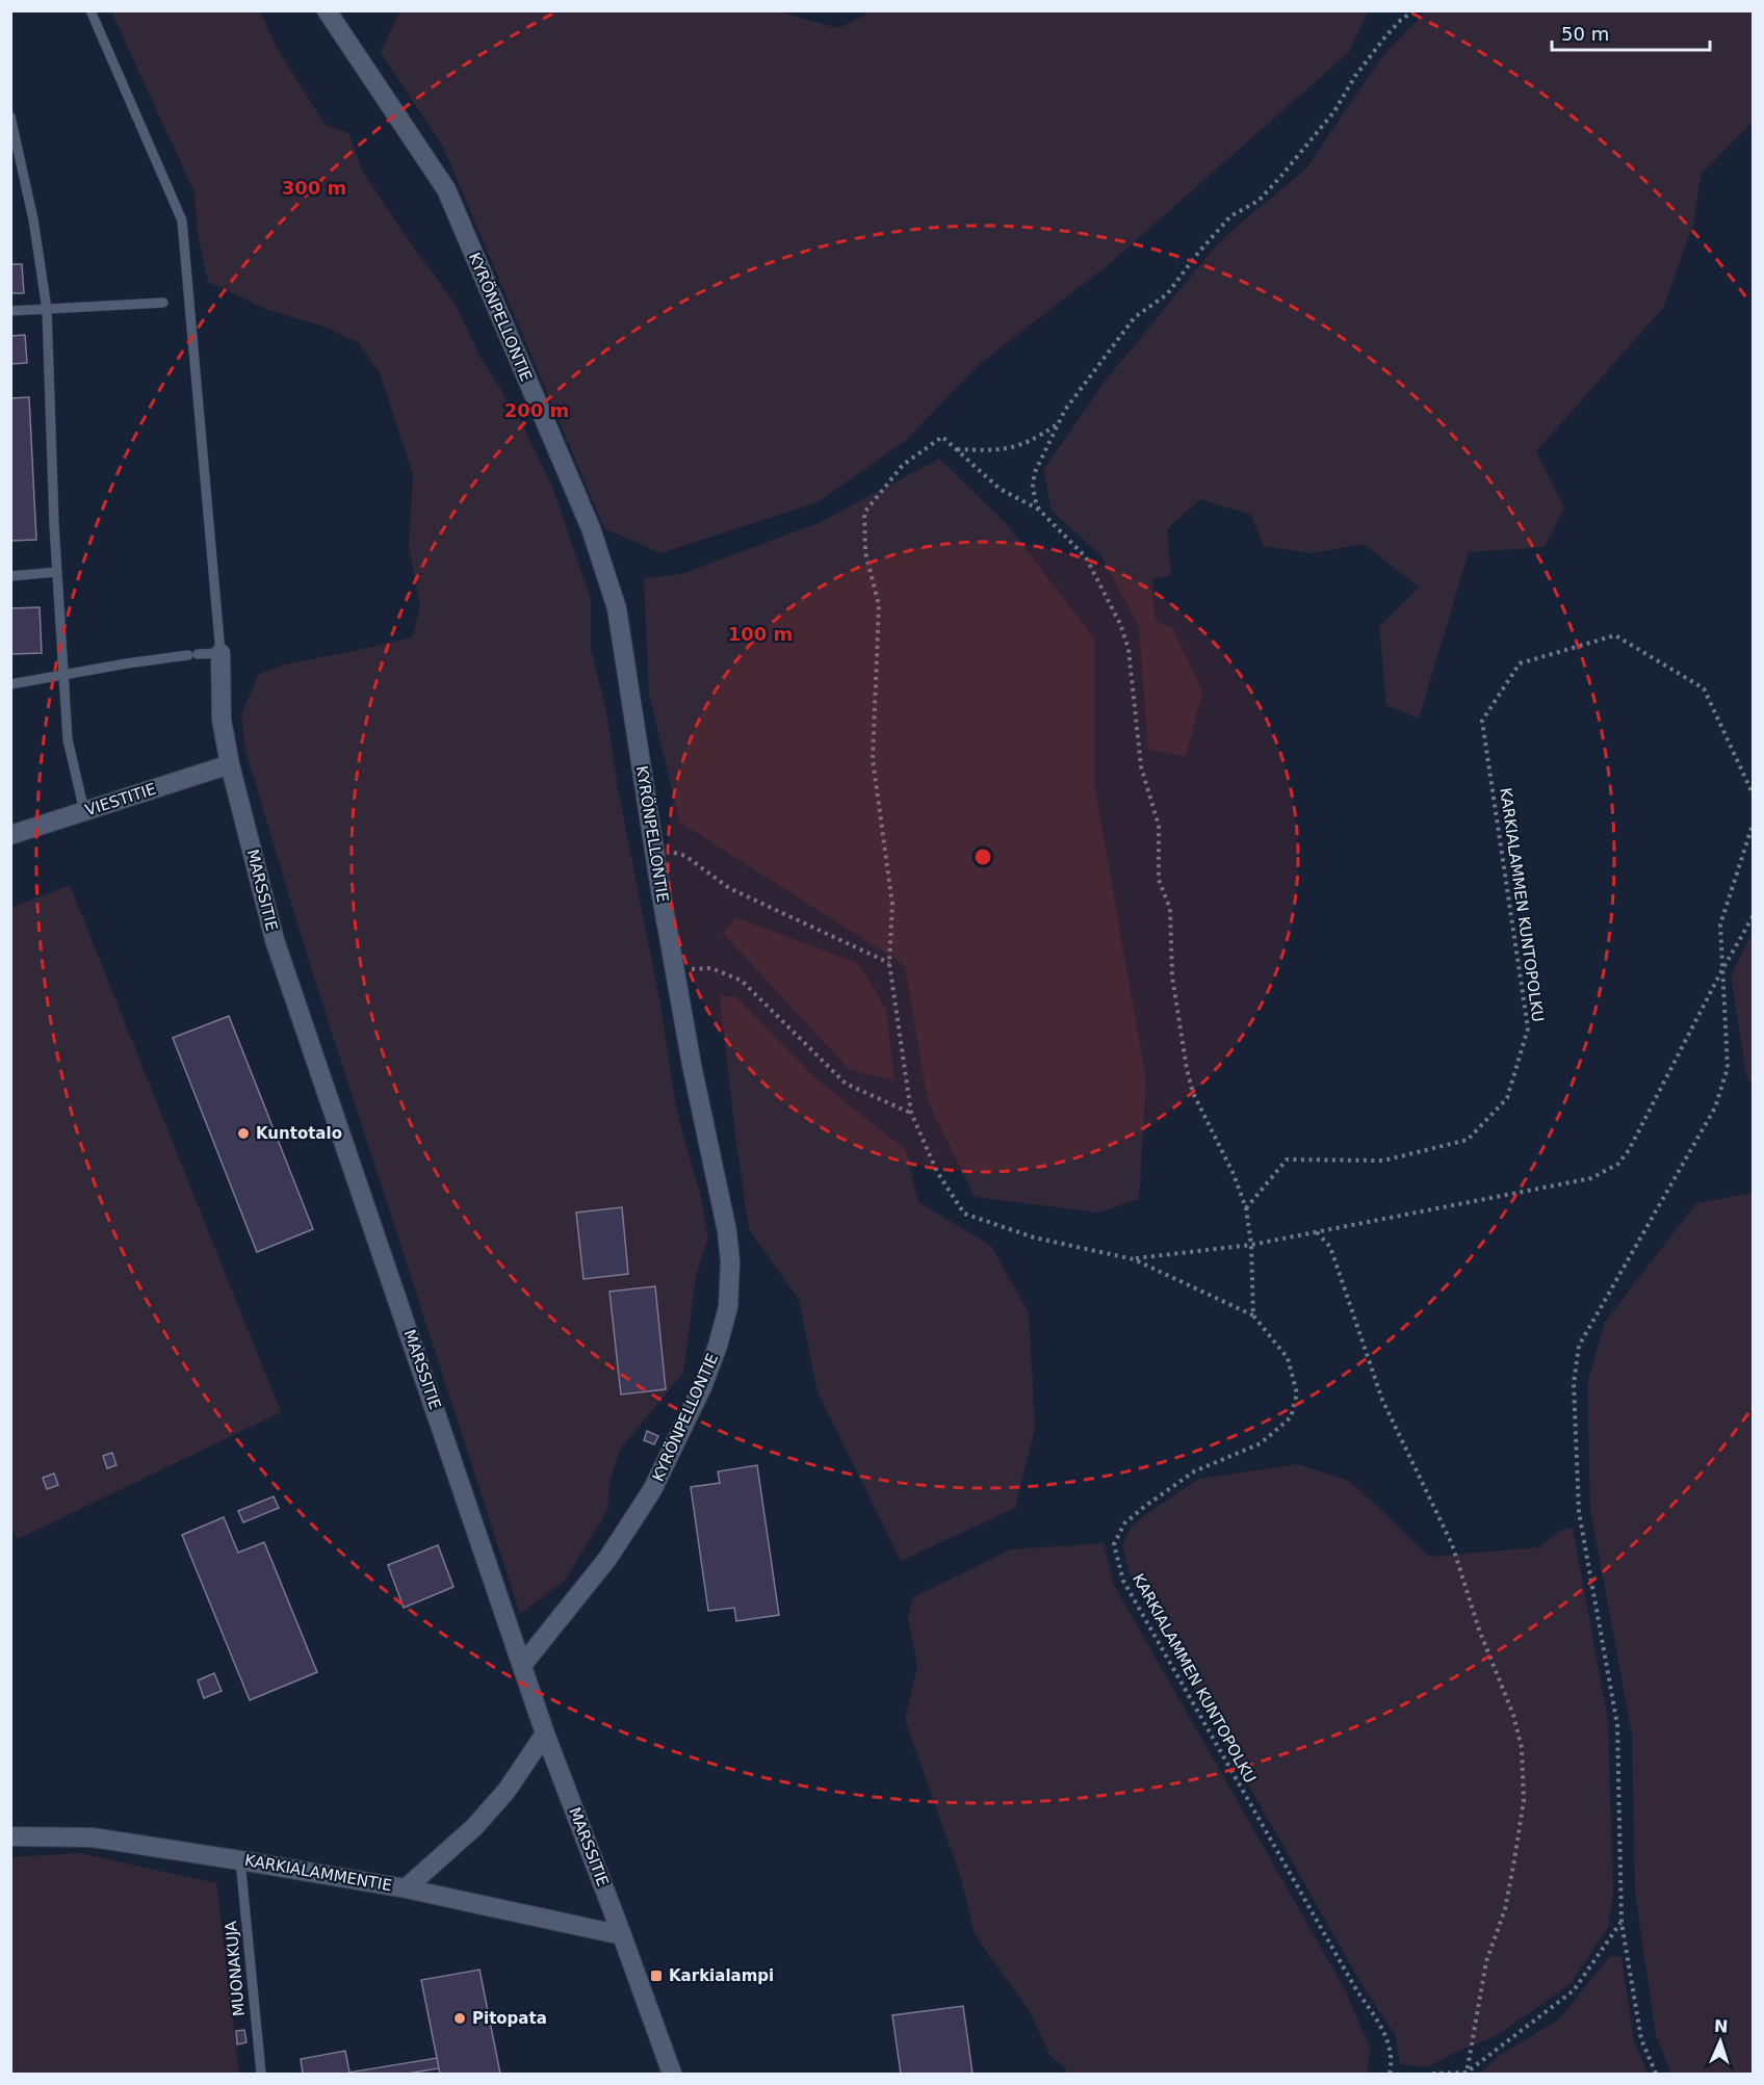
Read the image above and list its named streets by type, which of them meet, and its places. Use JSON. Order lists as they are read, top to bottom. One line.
{"streets":{"street":["KYRÖNPELLONTIE","VIESTITIE","MARSSITIE","KARKIALAMMENTIE"],"lane":["MUONAKUJA"],"path":["KARKIALAMMEN KUNTOPOLKU"]},"crossings":[["KYRÖNPELLONTIE","MARSSITIE"],["VIESTITIE","MARSSITIE"],["MARSSITIE","KARKIALAMMENTIE"],["KARKIALAMMENTIE","MUONAKUJA"]],"places":{"other":["Kuntotalo","Pitopata"],"transit":["Karkialampi"]},"scale_bar":"50 m","north":"top","rings":["300 m","200 m","100 m"]}
